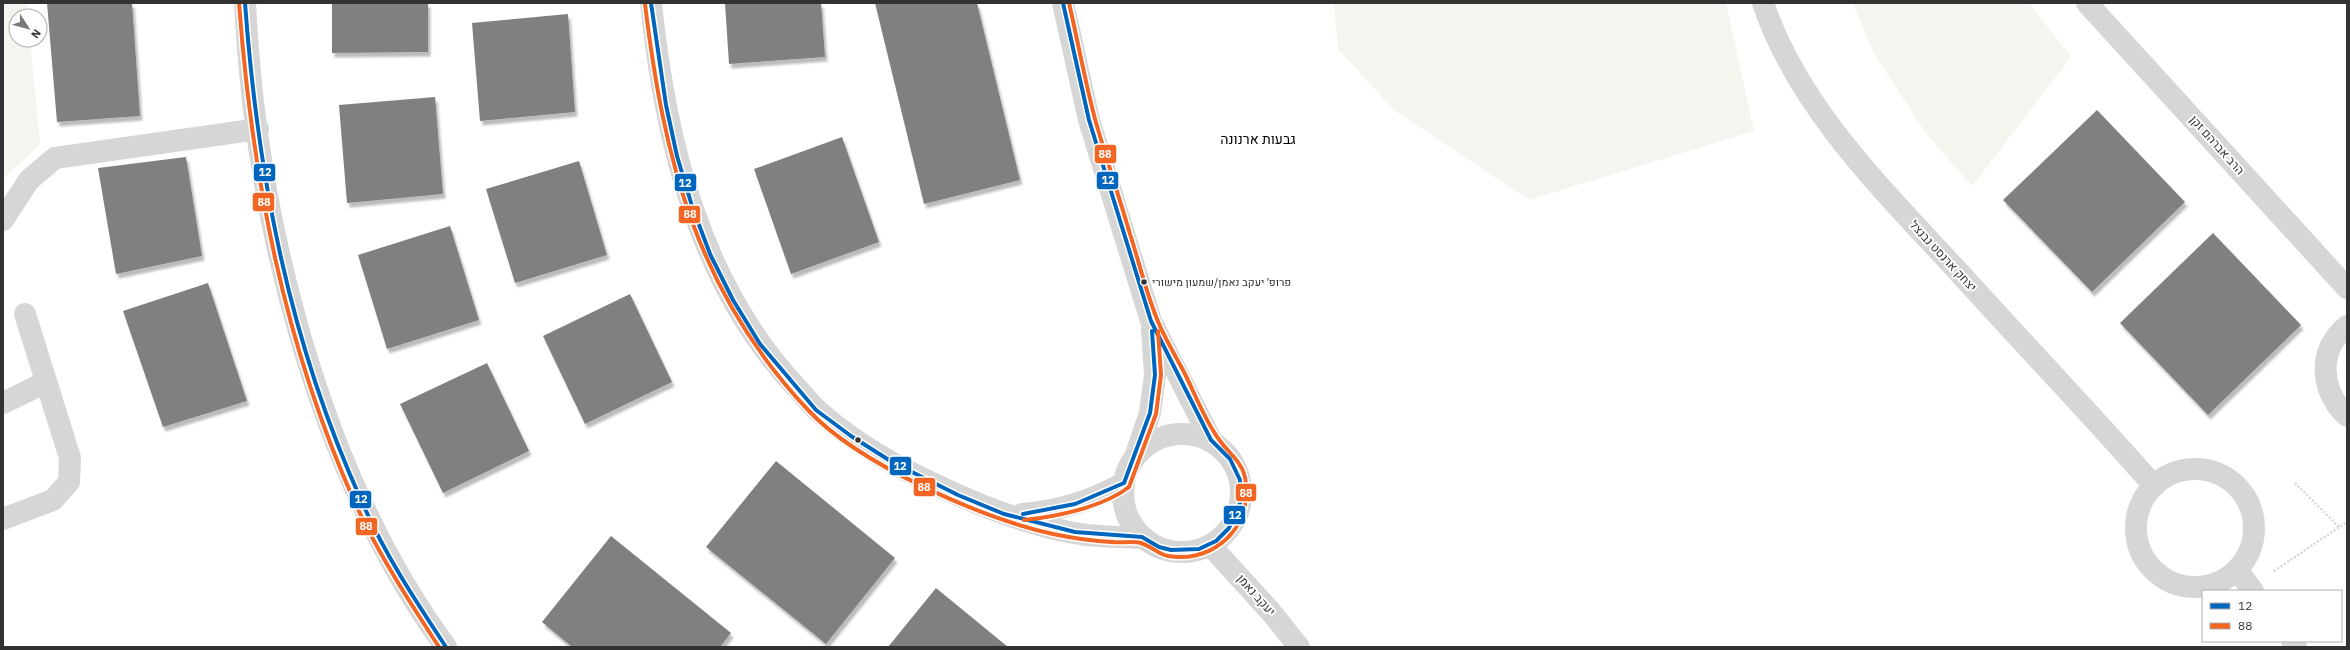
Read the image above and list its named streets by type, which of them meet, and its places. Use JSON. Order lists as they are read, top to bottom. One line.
{"streets":{"street":["הרב אברהם זקן","יצחק ארנסט נבנצל","יעקב נאמן"]},"districts":["גבעות ארנונה"],"places":["פרופ׳ יעקב נאמן/שמעון מישורי"],"lines":["transit line 12","transit line 88"],"legend":["12","88"],"north":"bottom right"}
